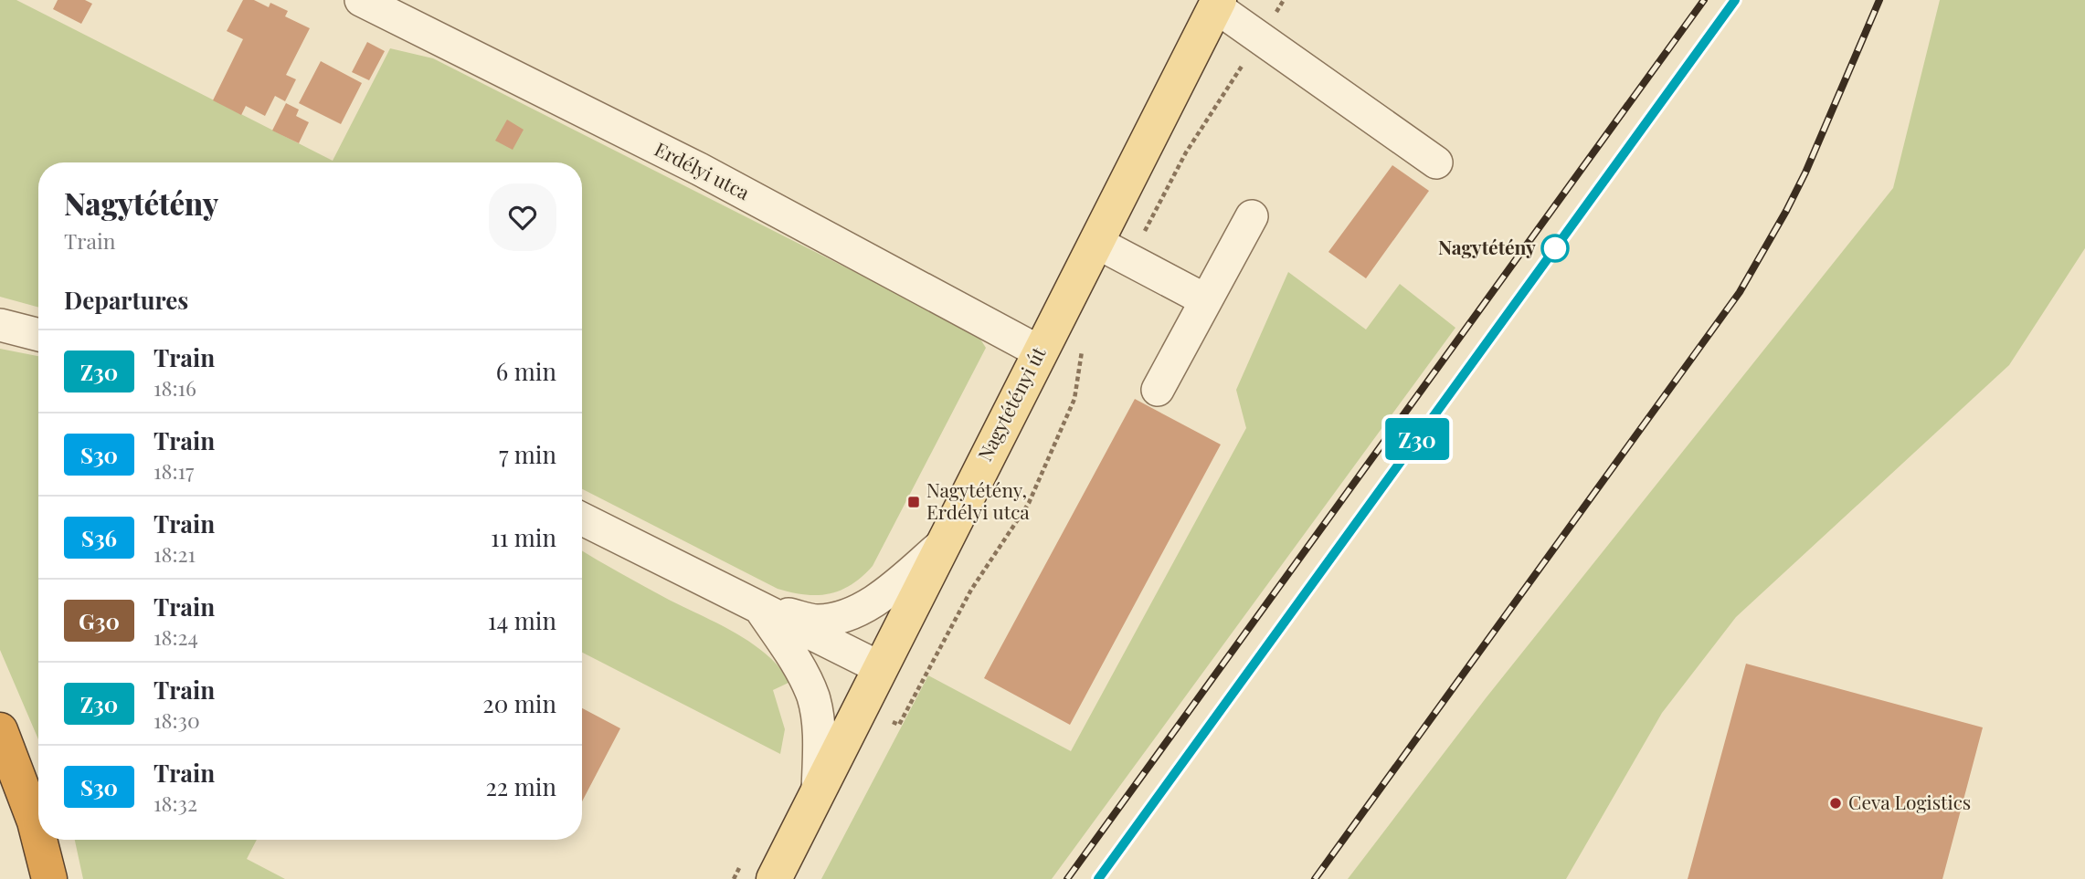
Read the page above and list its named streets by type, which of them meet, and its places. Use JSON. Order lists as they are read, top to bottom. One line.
{"streets":{"main road":["Nagytétényi út"],"street":["Erdélyi utca"]},"crossings":[["Erdélyi utca","Nagytétényi út"]],"places":{"other":["Nagytétény","Ceva Logistics"],"transit":["Nagytétény, Erdélyi utca"]},"page":{"on_map":"Z30","heading":[["Nagytétény","Train"],"Departures"],"list":[{"mark":"Z30","name":"Train","note":"18:16","value":"6 min"},{"mark":"S30","name":"Train","note":"18:17","value":"7 min"},{"mark":"S36","name":"Train","note":"18:21","value":"11 min"},{"mark":"G30","name":"Train","note":"18:24","value":"14 min"},{"mark":"Z30","name":"Train","note":"18:30","value":"20 min"},{"mark":"S30","name":"Train","note":"18:32","value":"22 min"}]}}
